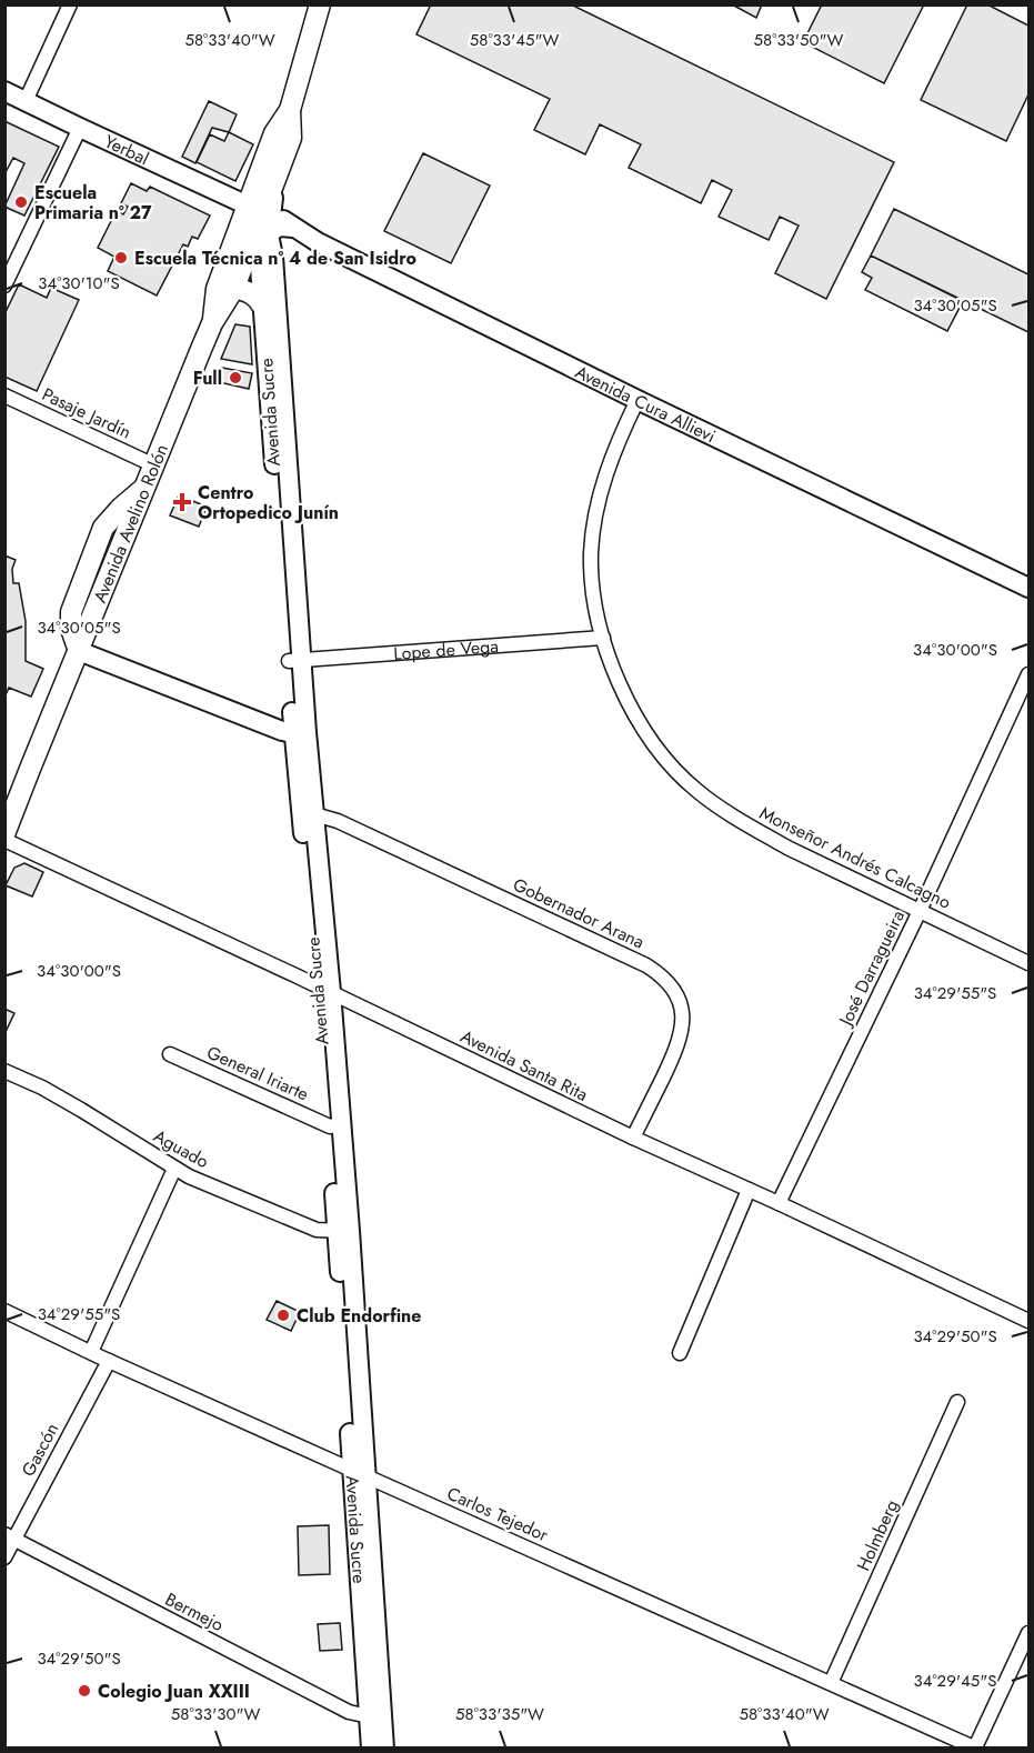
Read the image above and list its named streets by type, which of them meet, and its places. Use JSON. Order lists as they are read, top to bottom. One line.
{"streets":{"main road":["Yerbal","Avenida Cura Allievi","Avenida Sucre","Avenida Avelino Rolón"],"street":["Pasaje Jardín","Lope de Vega","Monseñor Andrés Calcagno","Gobernador Arana","José Darragueira","Avenida Santa Rita","General Iriarte","Aguado","Gascón","Carlos Tejedor","Holmberg","Bermejo"]},"crossings":[["Yerbal","Avenida Avelino Rolón"],["Avenida Cura Allievi","Avenida Sucre"],["Avenida Cura Allievi","Monseñor Andrés Calcagno"],["Avenida Sucre","Avenida Avelino Rolón"],["Avenida Sucre","Lope de Vega"],["Avenida Sucre","Gobernador Arana"],["Avenida Sucre","Avenida Santa Rita"],["Avenida Sucre","General Iriarte"],["Avenida Sucre","Aguado"],["Avenida Sucre","Carlos Tejedor"],["Avenida Sucre","Bermejo"],["Pasaje Jardín","Avenida Avelino Rolón"],["Lope de Vega","Monseñor Andrés Calcagno"],["Monseñor Andrés Calcagno","José Darragueira"],["Gobernador Arana","Avenida Santa Rita"],["José Darragueira","Avenida Santa Rita"],["Gascón","Carlos Tejedor"],["Gascón","Bermejo"],["Carlos Tejedor","Holmberg"]],"places":{"other":["Escuela Primaria n° 27","Escuela Técnica n° 4 de San Isidro","Full","Club Endorfine","Colegio Juan XXIII"],"health":["Centro Ortopedico Junín"]},"coordinates":["58°33'40\"W","58°33'45\"W","58°33'50\"W","34°30'10\"S","34°30'05\"S","34°30'00\"S","34°29'55\"S","34°29'50\"S","34°29'45\"S","58°33'30\"W","58°33'35\"W"]}
